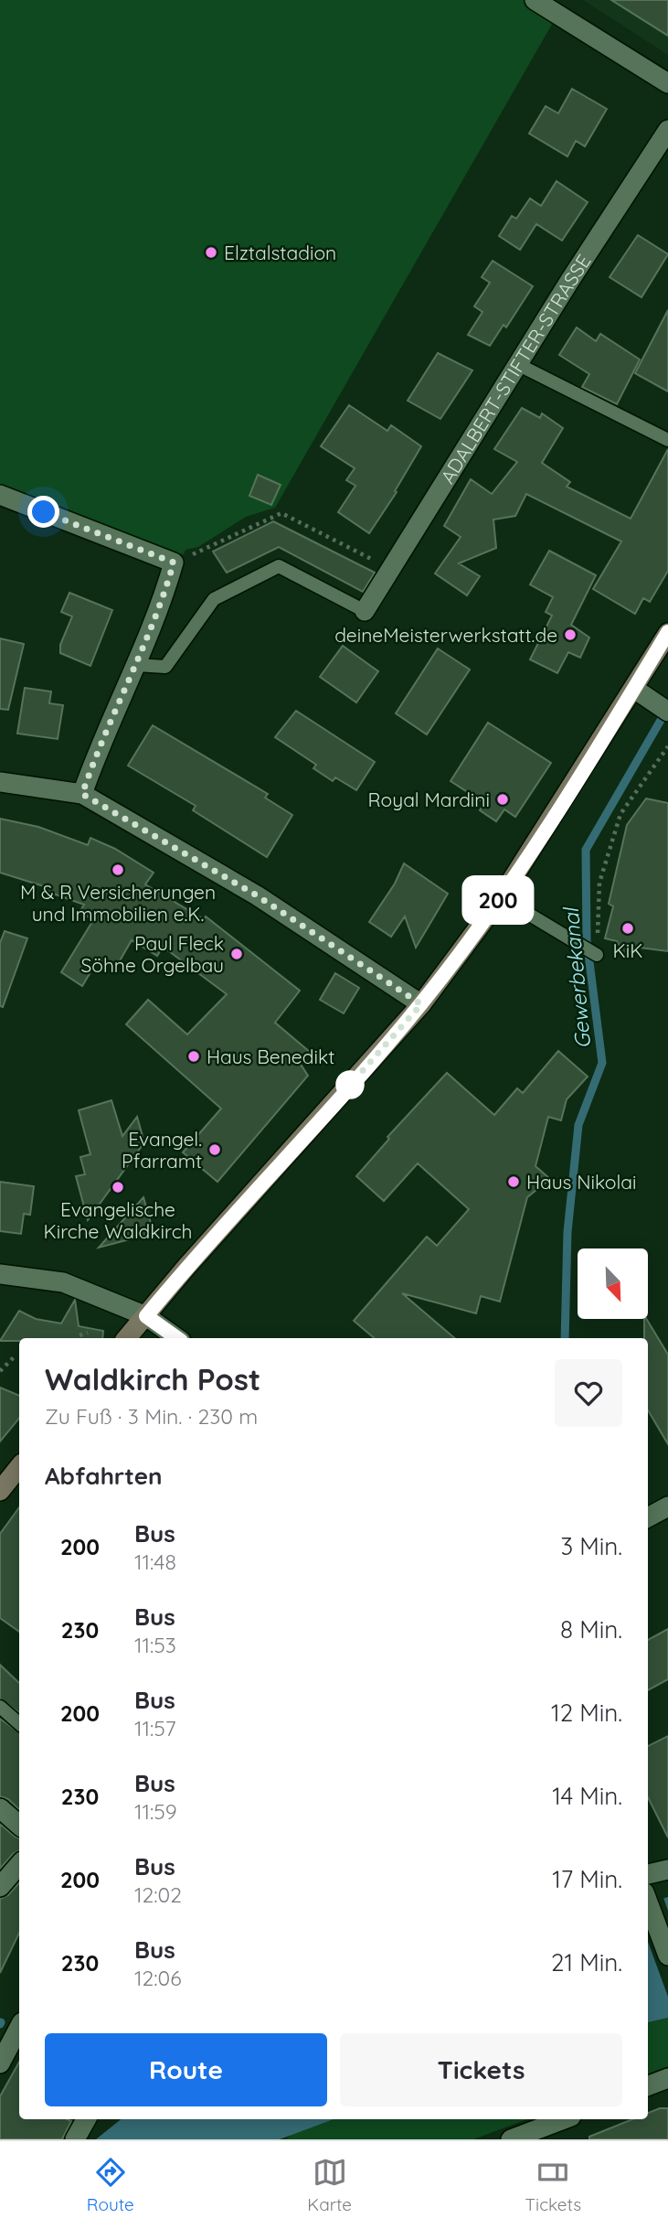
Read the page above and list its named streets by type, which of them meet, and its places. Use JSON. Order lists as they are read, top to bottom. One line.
{"streets":{"street":["ADALBERT-STIFTER-STRASSE"]},"water":["Gewerbekanal"],"places":["Elztalstadion","deineMeisterwerkstatt.de","Royal Mardini","M & R Versicherungen und Immobilien e.K.","KiK","Paul Fleck Söhne Orgelbau","Haus Benedikt","Evangel. Pfarramt","Haus Nikolai","Evangelische Kirche Waldkirch"],"lines":["bus line 200"],"north":"bottom right","page":{"on_map":"200","heading":[["Waldkirch Post","Zu Fuß · 3 Min. · 230 m"],"Abfahrten"],"list":[{"mark":"200","name":"Bus","note":"11:48","value":"3 Min."},{"mark":"230","name":"Bus","note":"11:53","value":"8 Min."},{"mark":"200","name":"Bus","note":"11:57","value":"12 Min."},{"mark":"230","name":"Bus","note":"11:59","value":"14 Min."},{"mark":"200","name":"Bus","note":"12:02","value":"17 Min."},{"mark":"230","name":"Bus","note":"12:06","value":"21 Min."}],"buttons":["Route","Tickets"],"tabs":["Route","Karte","Tickets"]}}
